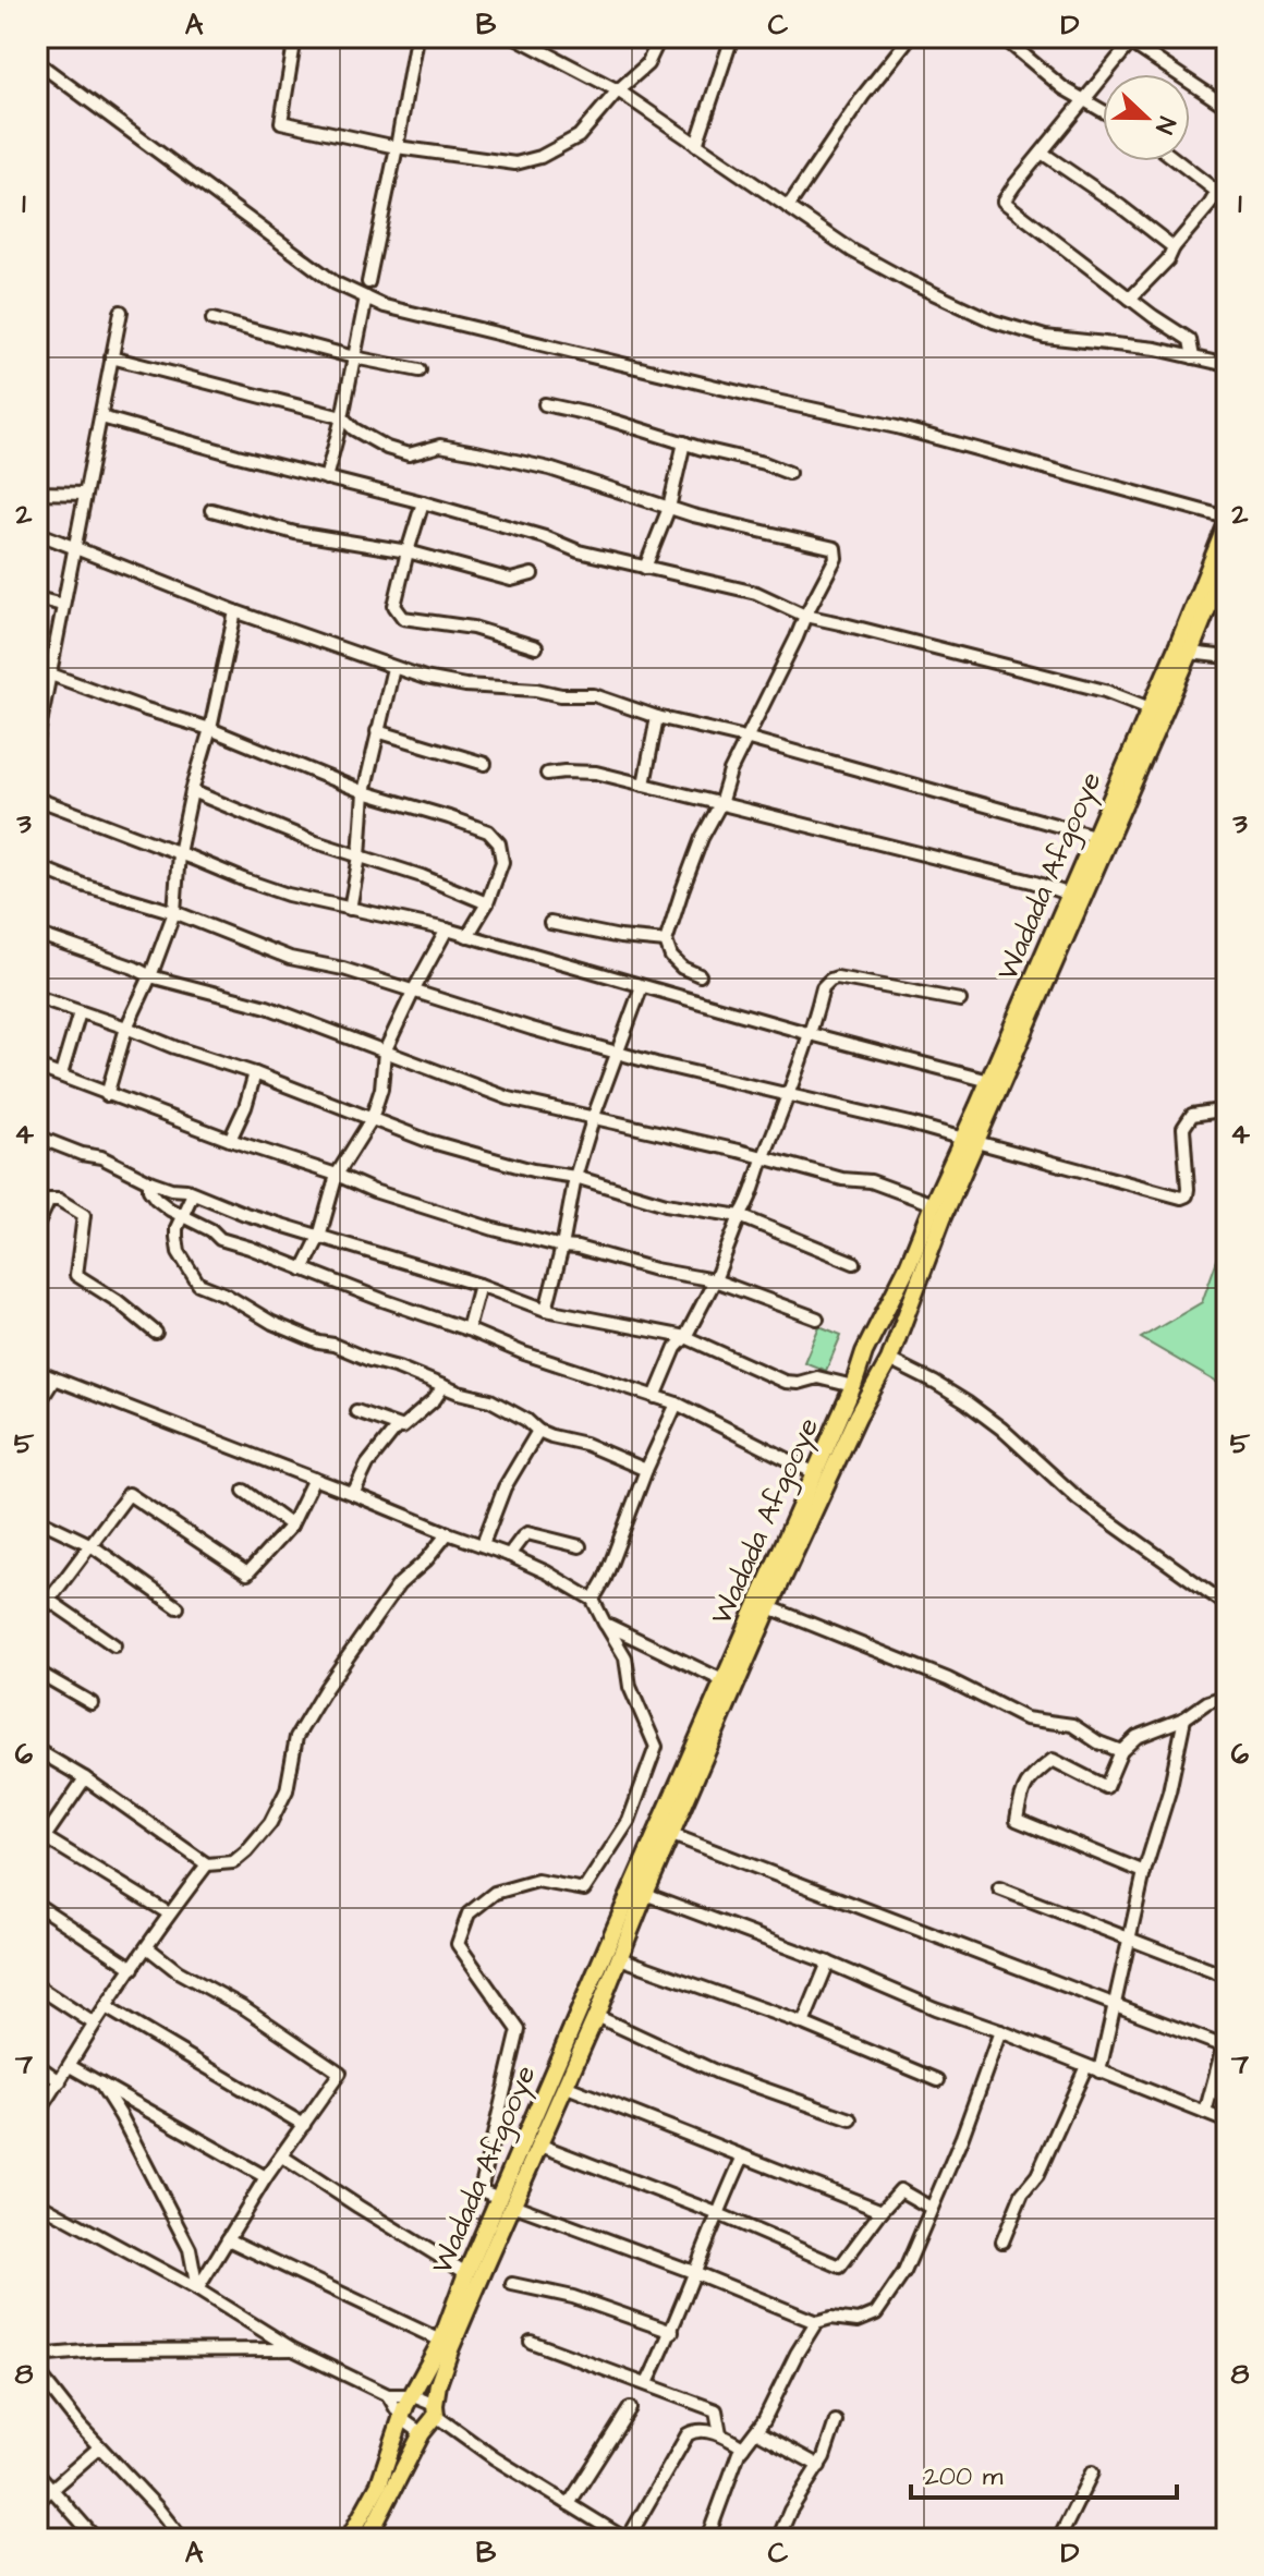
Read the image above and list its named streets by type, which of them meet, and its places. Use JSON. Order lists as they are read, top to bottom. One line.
{"streets":{"highway":["Wadada Afgooye"]},"scale_bar":"200 m","north":"right","grid":{"columns":["A","B","C","D"],"rows":["1","2","3","4","5","6","7","8"]}}
